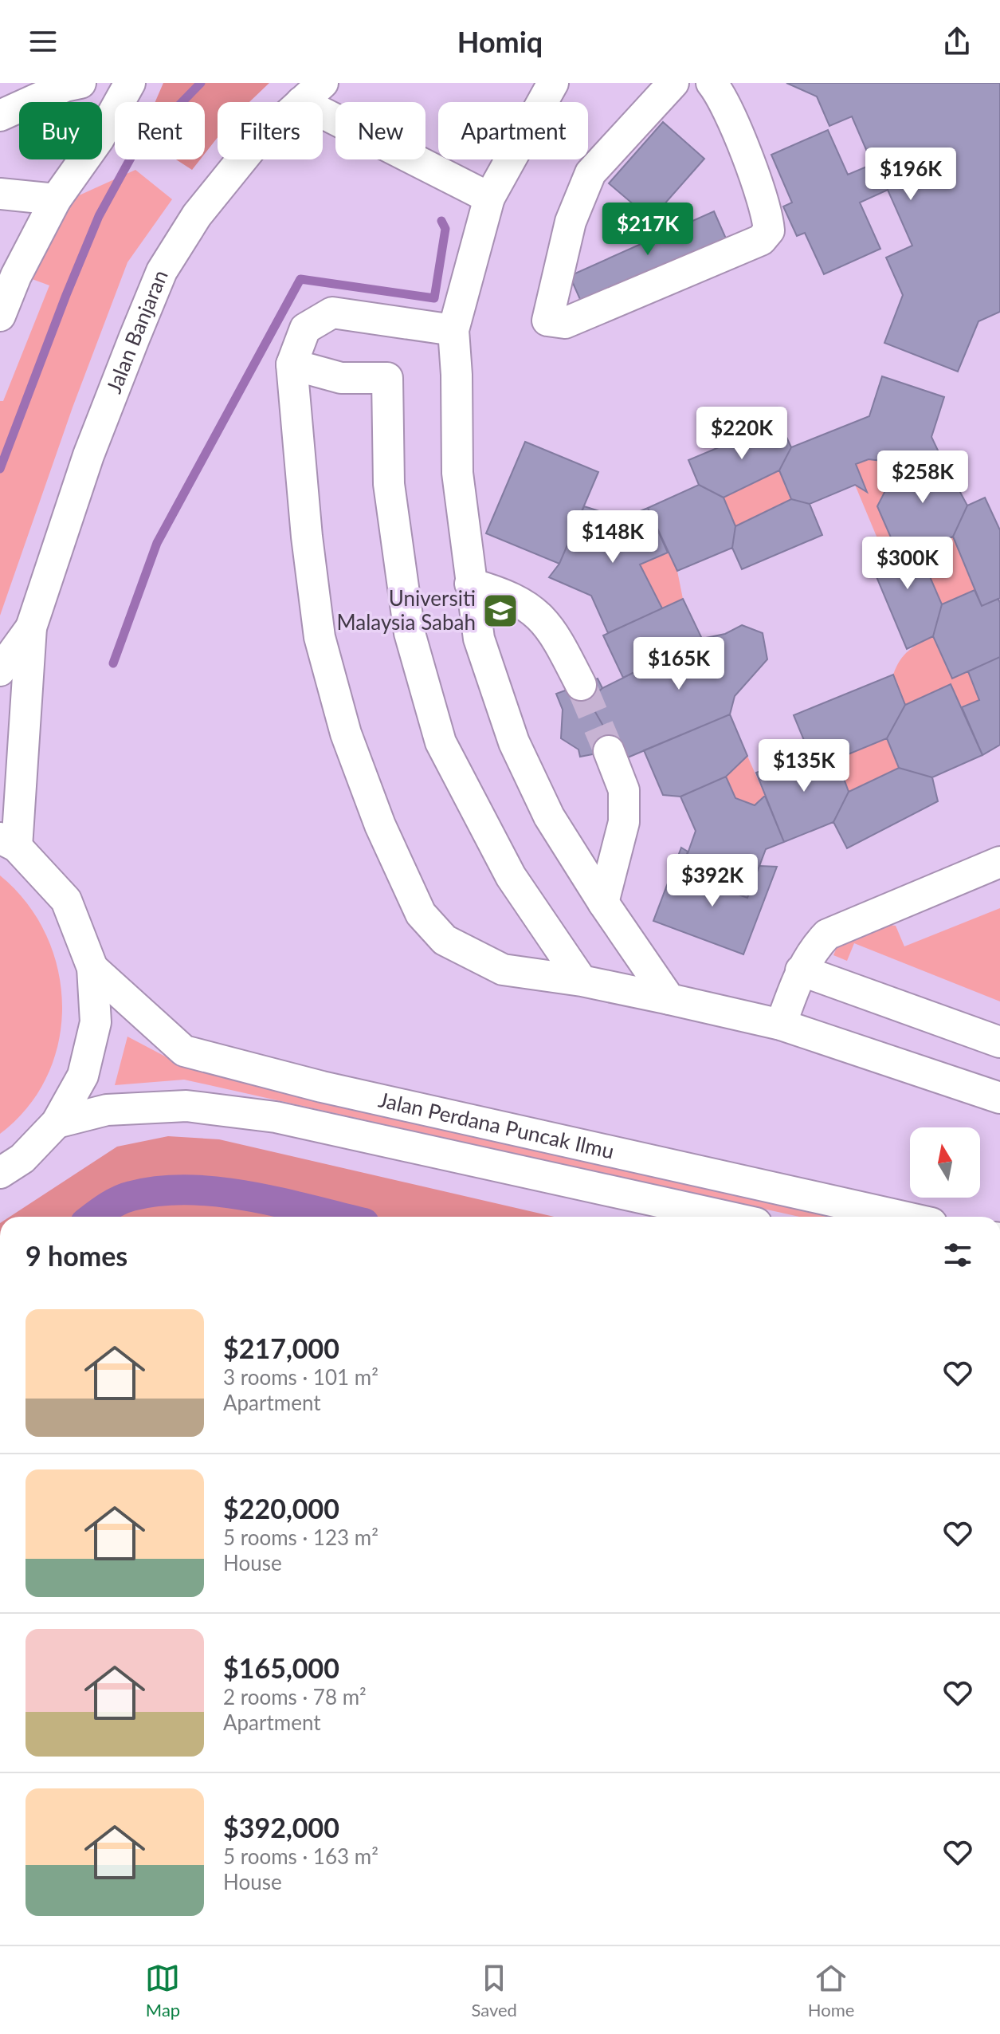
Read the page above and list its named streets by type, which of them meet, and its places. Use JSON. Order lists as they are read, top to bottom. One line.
{"streets":{"street":["Jalan Banjaran","Jalan Perdana Puncak Ilmu"]},"places":{"school or university":["Universiti Malaysia Sabah"]},"north":"top","page":{"header":"Homiq","chip":["Buy","Rent","Filters","New","Apartment"],"price":["$196K","$217K","$220K","$258K","$148K","$300K","$165K","$135K","$392K"],"heading":"9 homes","list":[{"name":"$217,000","note":"3 rooms · 101 m² · Apartment"},{"name":"$220,000","note":"5 rooms · 123 m² · House"},{"name":"$165,000","note":"2 rooms · 78 m² · Apartment"},{"name":"$392,000","note":"5 rooms · 163 m² · House"}],"tabs":["Map","Saved","Home"]}}
